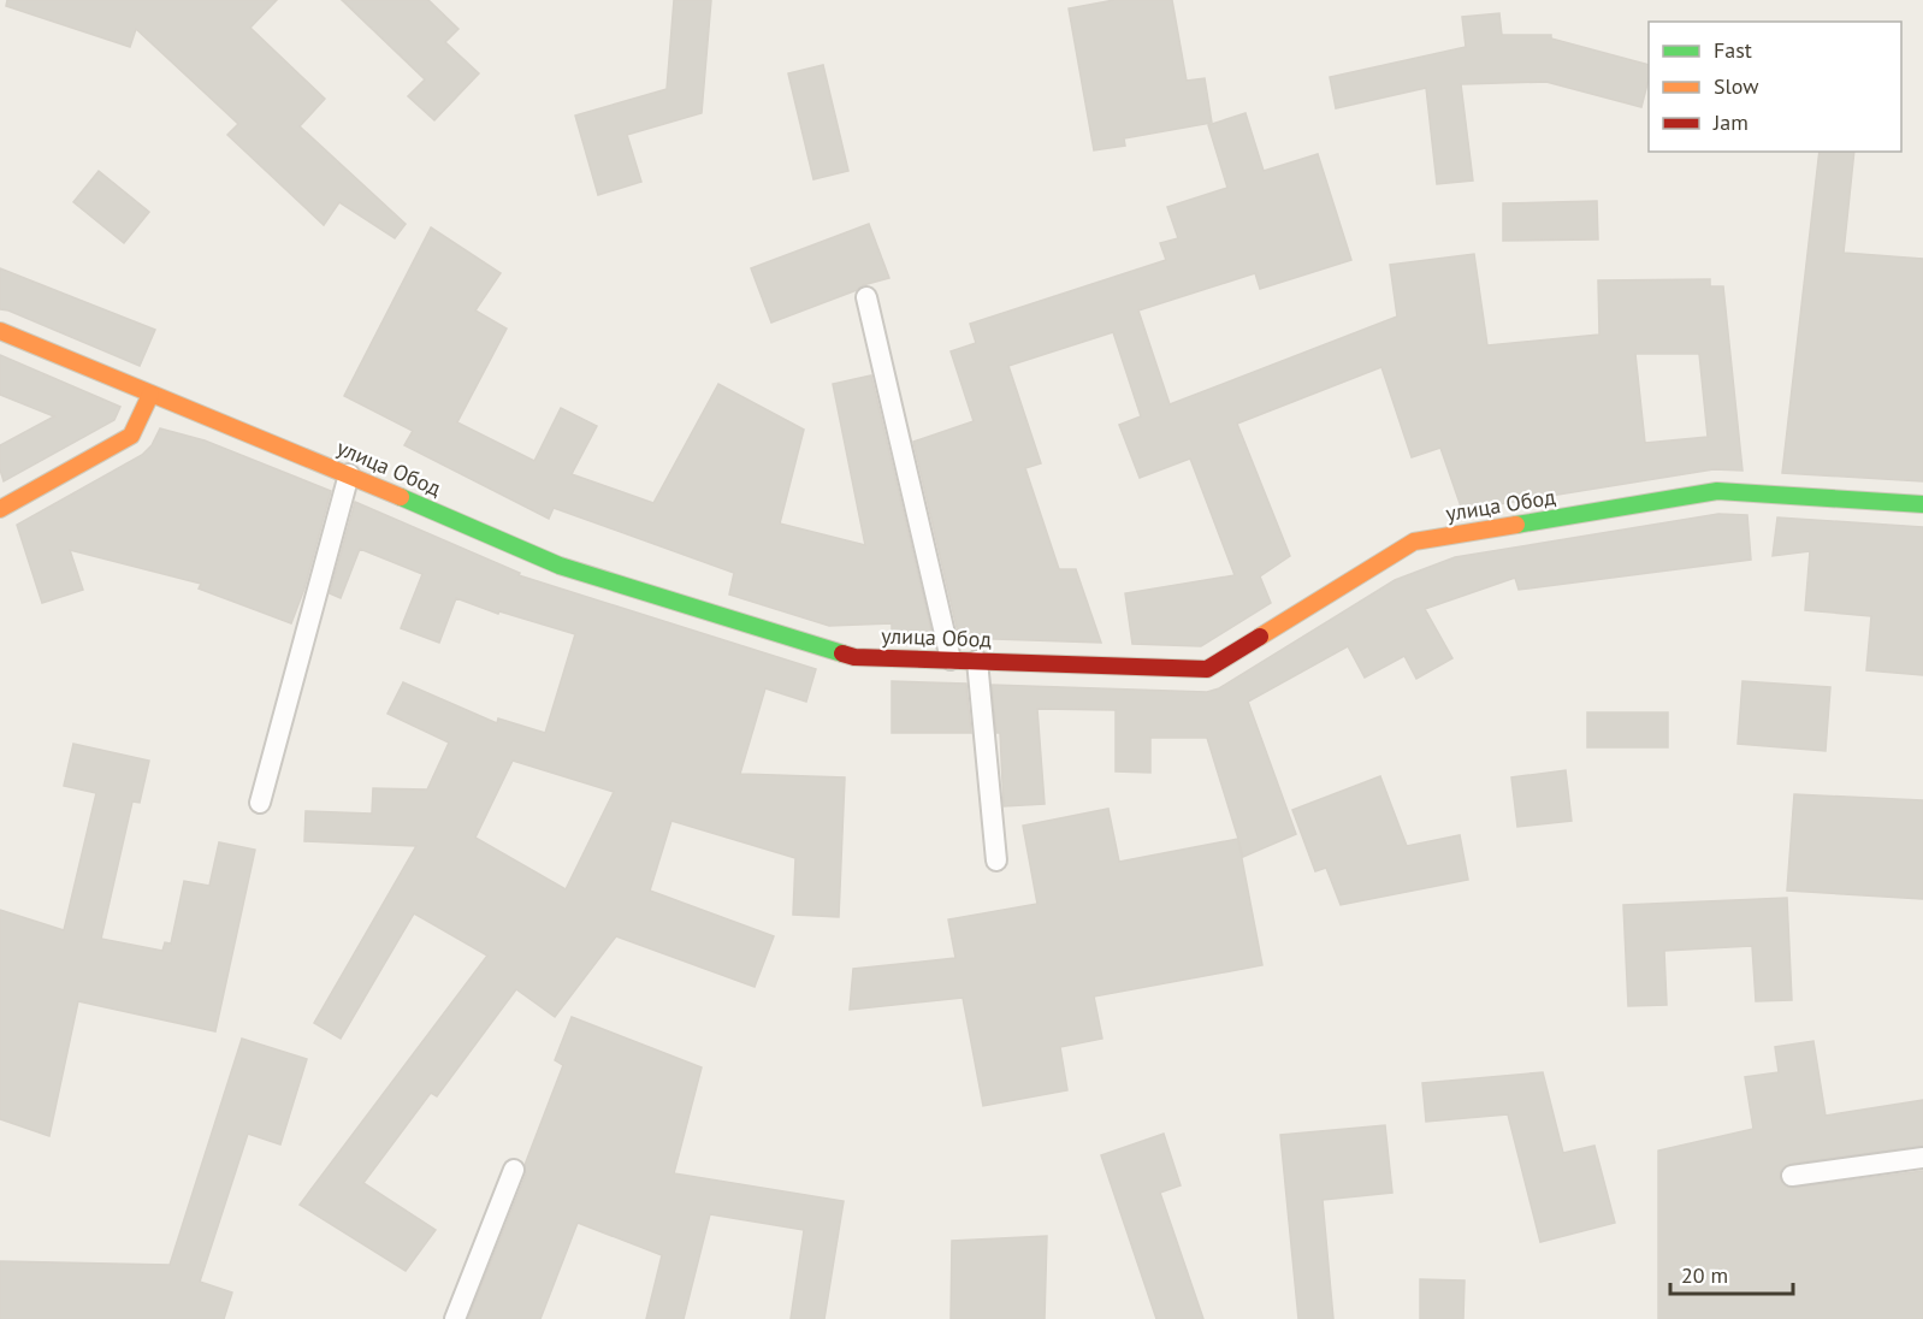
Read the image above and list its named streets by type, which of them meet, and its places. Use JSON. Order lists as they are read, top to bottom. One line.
{"streets":{"street":["улица Обод"]},"legend":["Fast","Slow","Jam"],"scale_bar":"20 m"}
